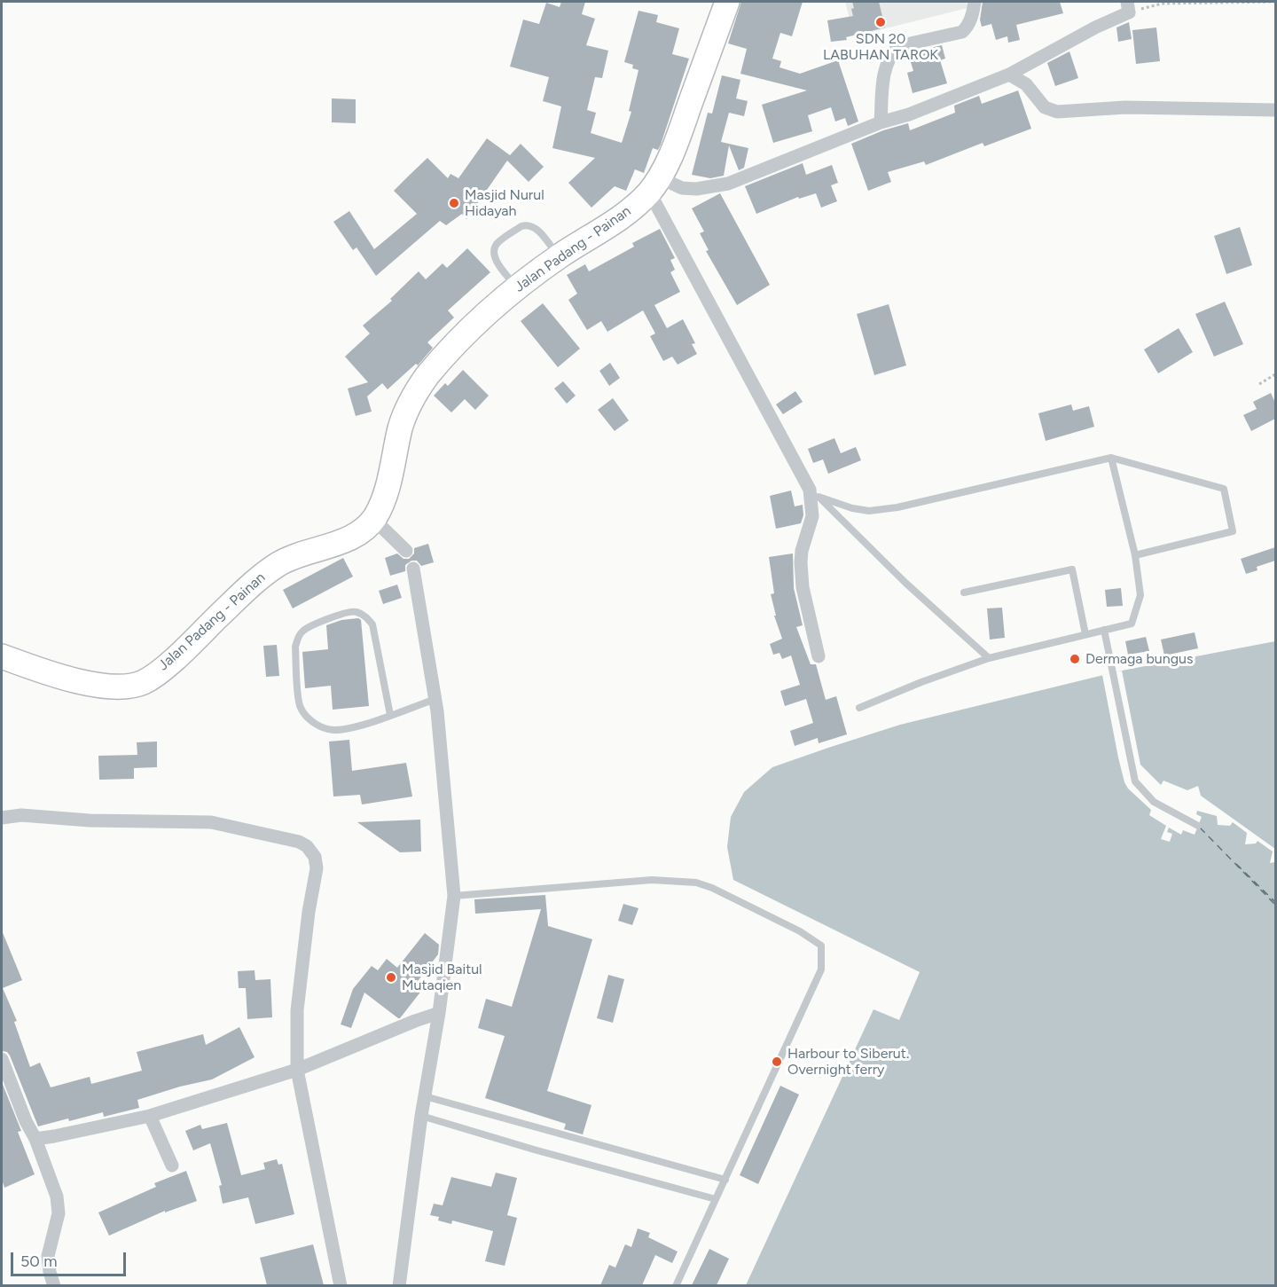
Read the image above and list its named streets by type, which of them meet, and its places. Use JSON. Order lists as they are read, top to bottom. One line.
{"streets":{"highway":["Jalan Padang - Painan"]},"places":["SDN 20 LABUHAN TAROK","Masjid Nurul Hidayah","Dermaga bungus","Masjid Baitul Mutaqien","Harbour to Siberut. Overnight ferry"],"scale_bar":"50 m"}
